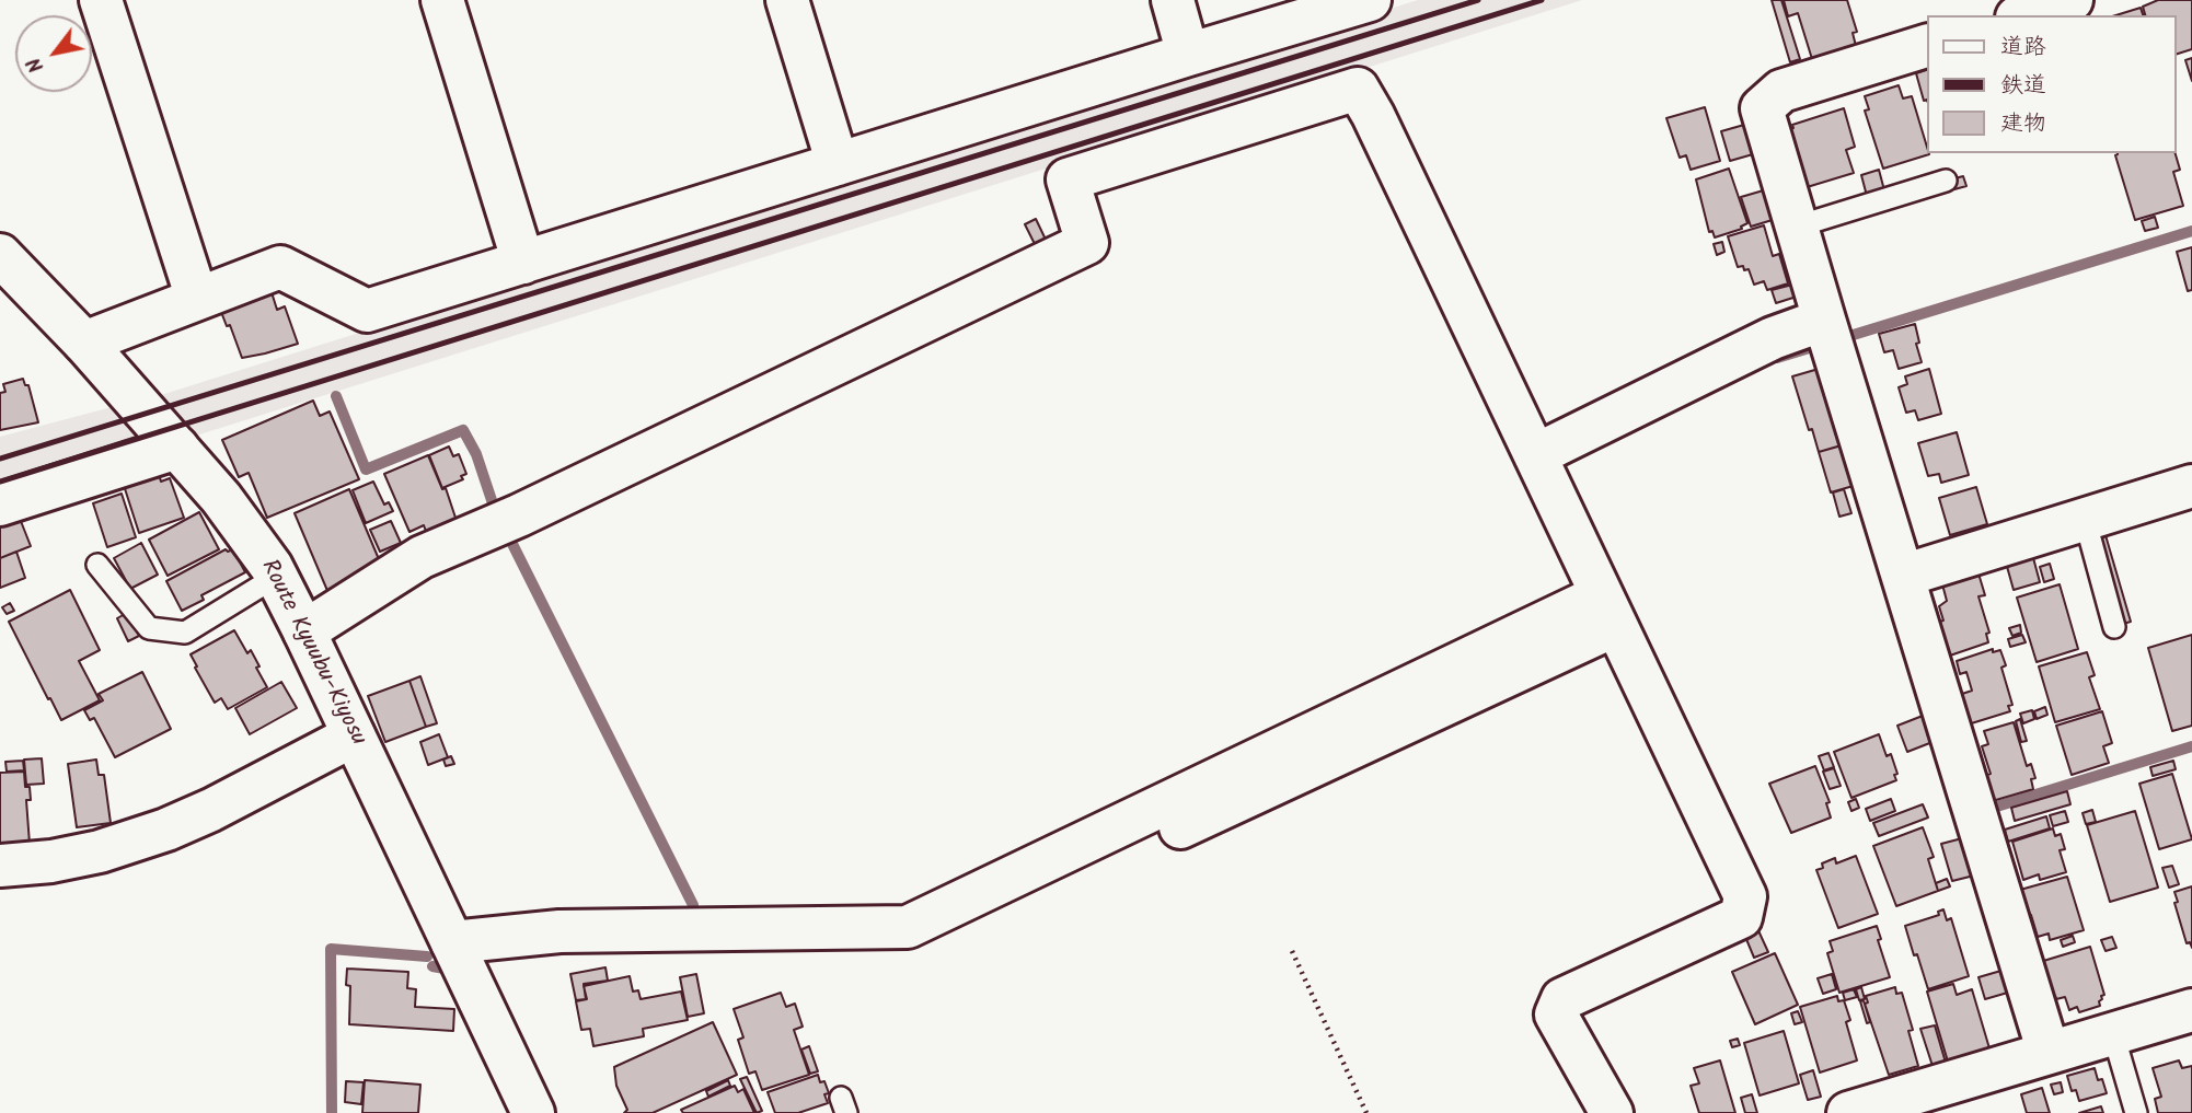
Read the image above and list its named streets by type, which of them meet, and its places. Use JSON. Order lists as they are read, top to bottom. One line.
{"streets":{"street":["Route Kyuubu-Kiyosu"]},"legend":["道路","鉄道","建物"],"north":"bottom left"}
